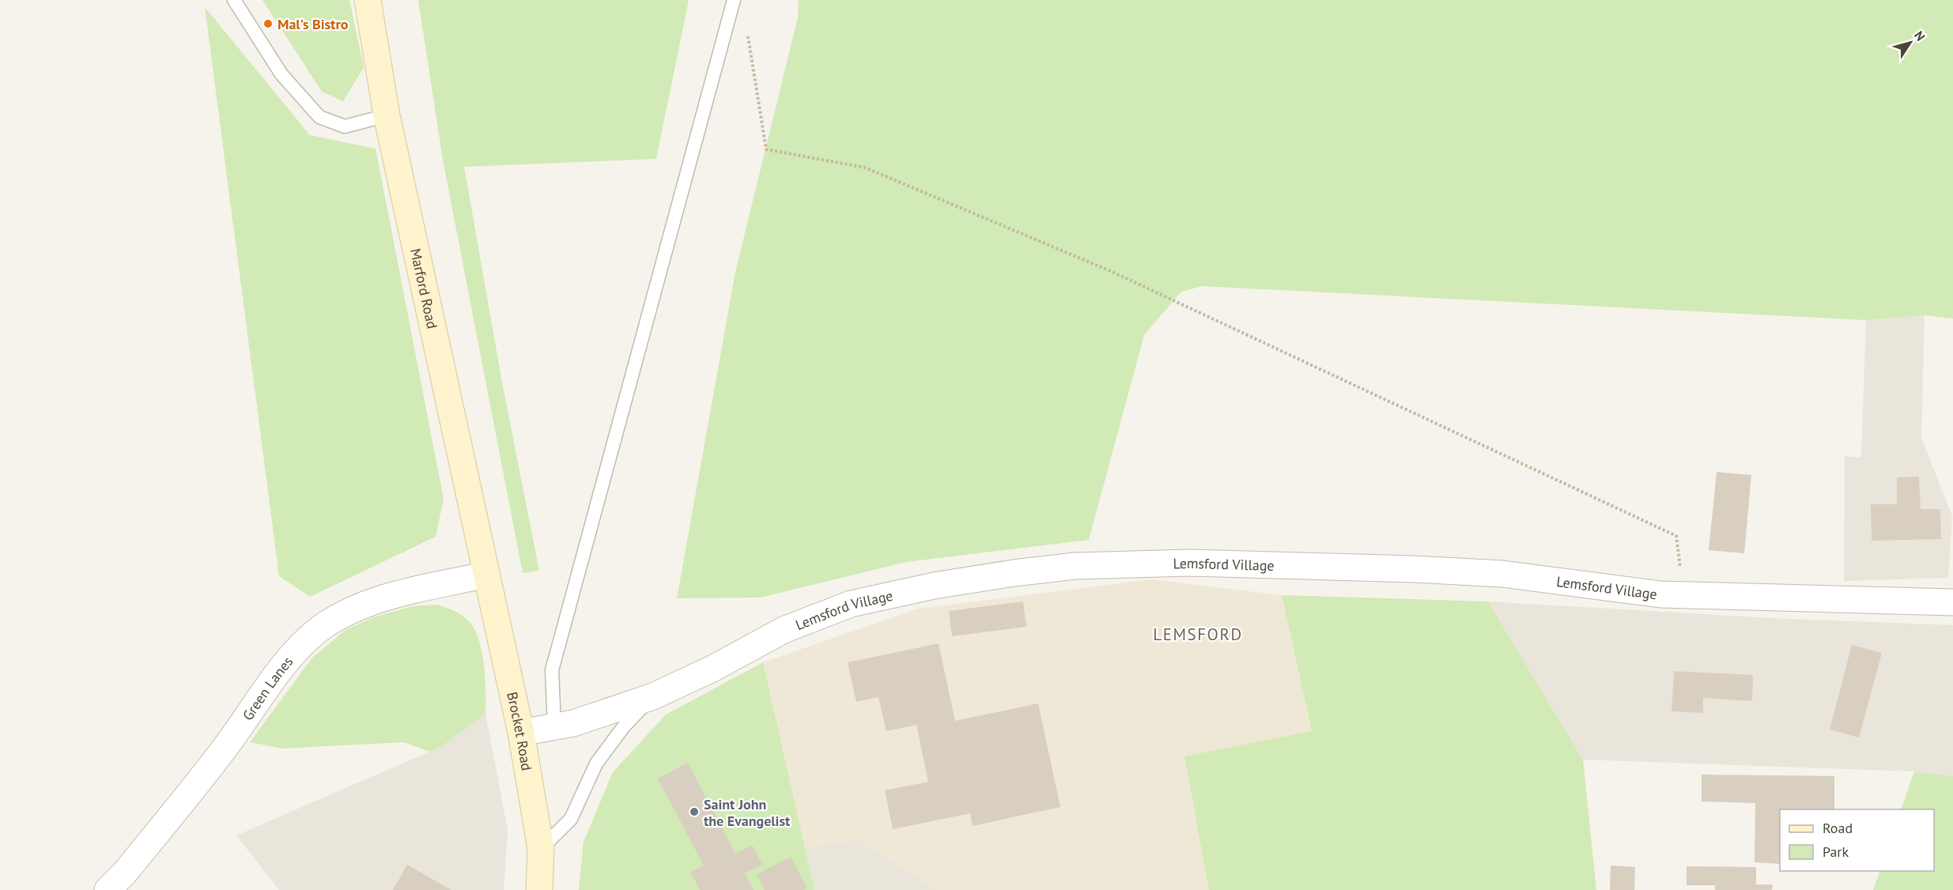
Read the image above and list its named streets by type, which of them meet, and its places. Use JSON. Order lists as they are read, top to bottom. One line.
{"streets":{"main road":["Marford Road","Brocket Road"],"street":["Lemsford Village","Green Lanes"]},"crossings":[["Marford Road","Green Lanes"],["Marford Road","Brocket Road"],["Lemsford Village","Brocket Road"],["Green Lanes","Brocket Road"]],"districts":["LEMSFORD"],"places":["Mal's Bistro","Saint John the Evangelist"],"legend":["Road","Park"],"north":"top right"}
